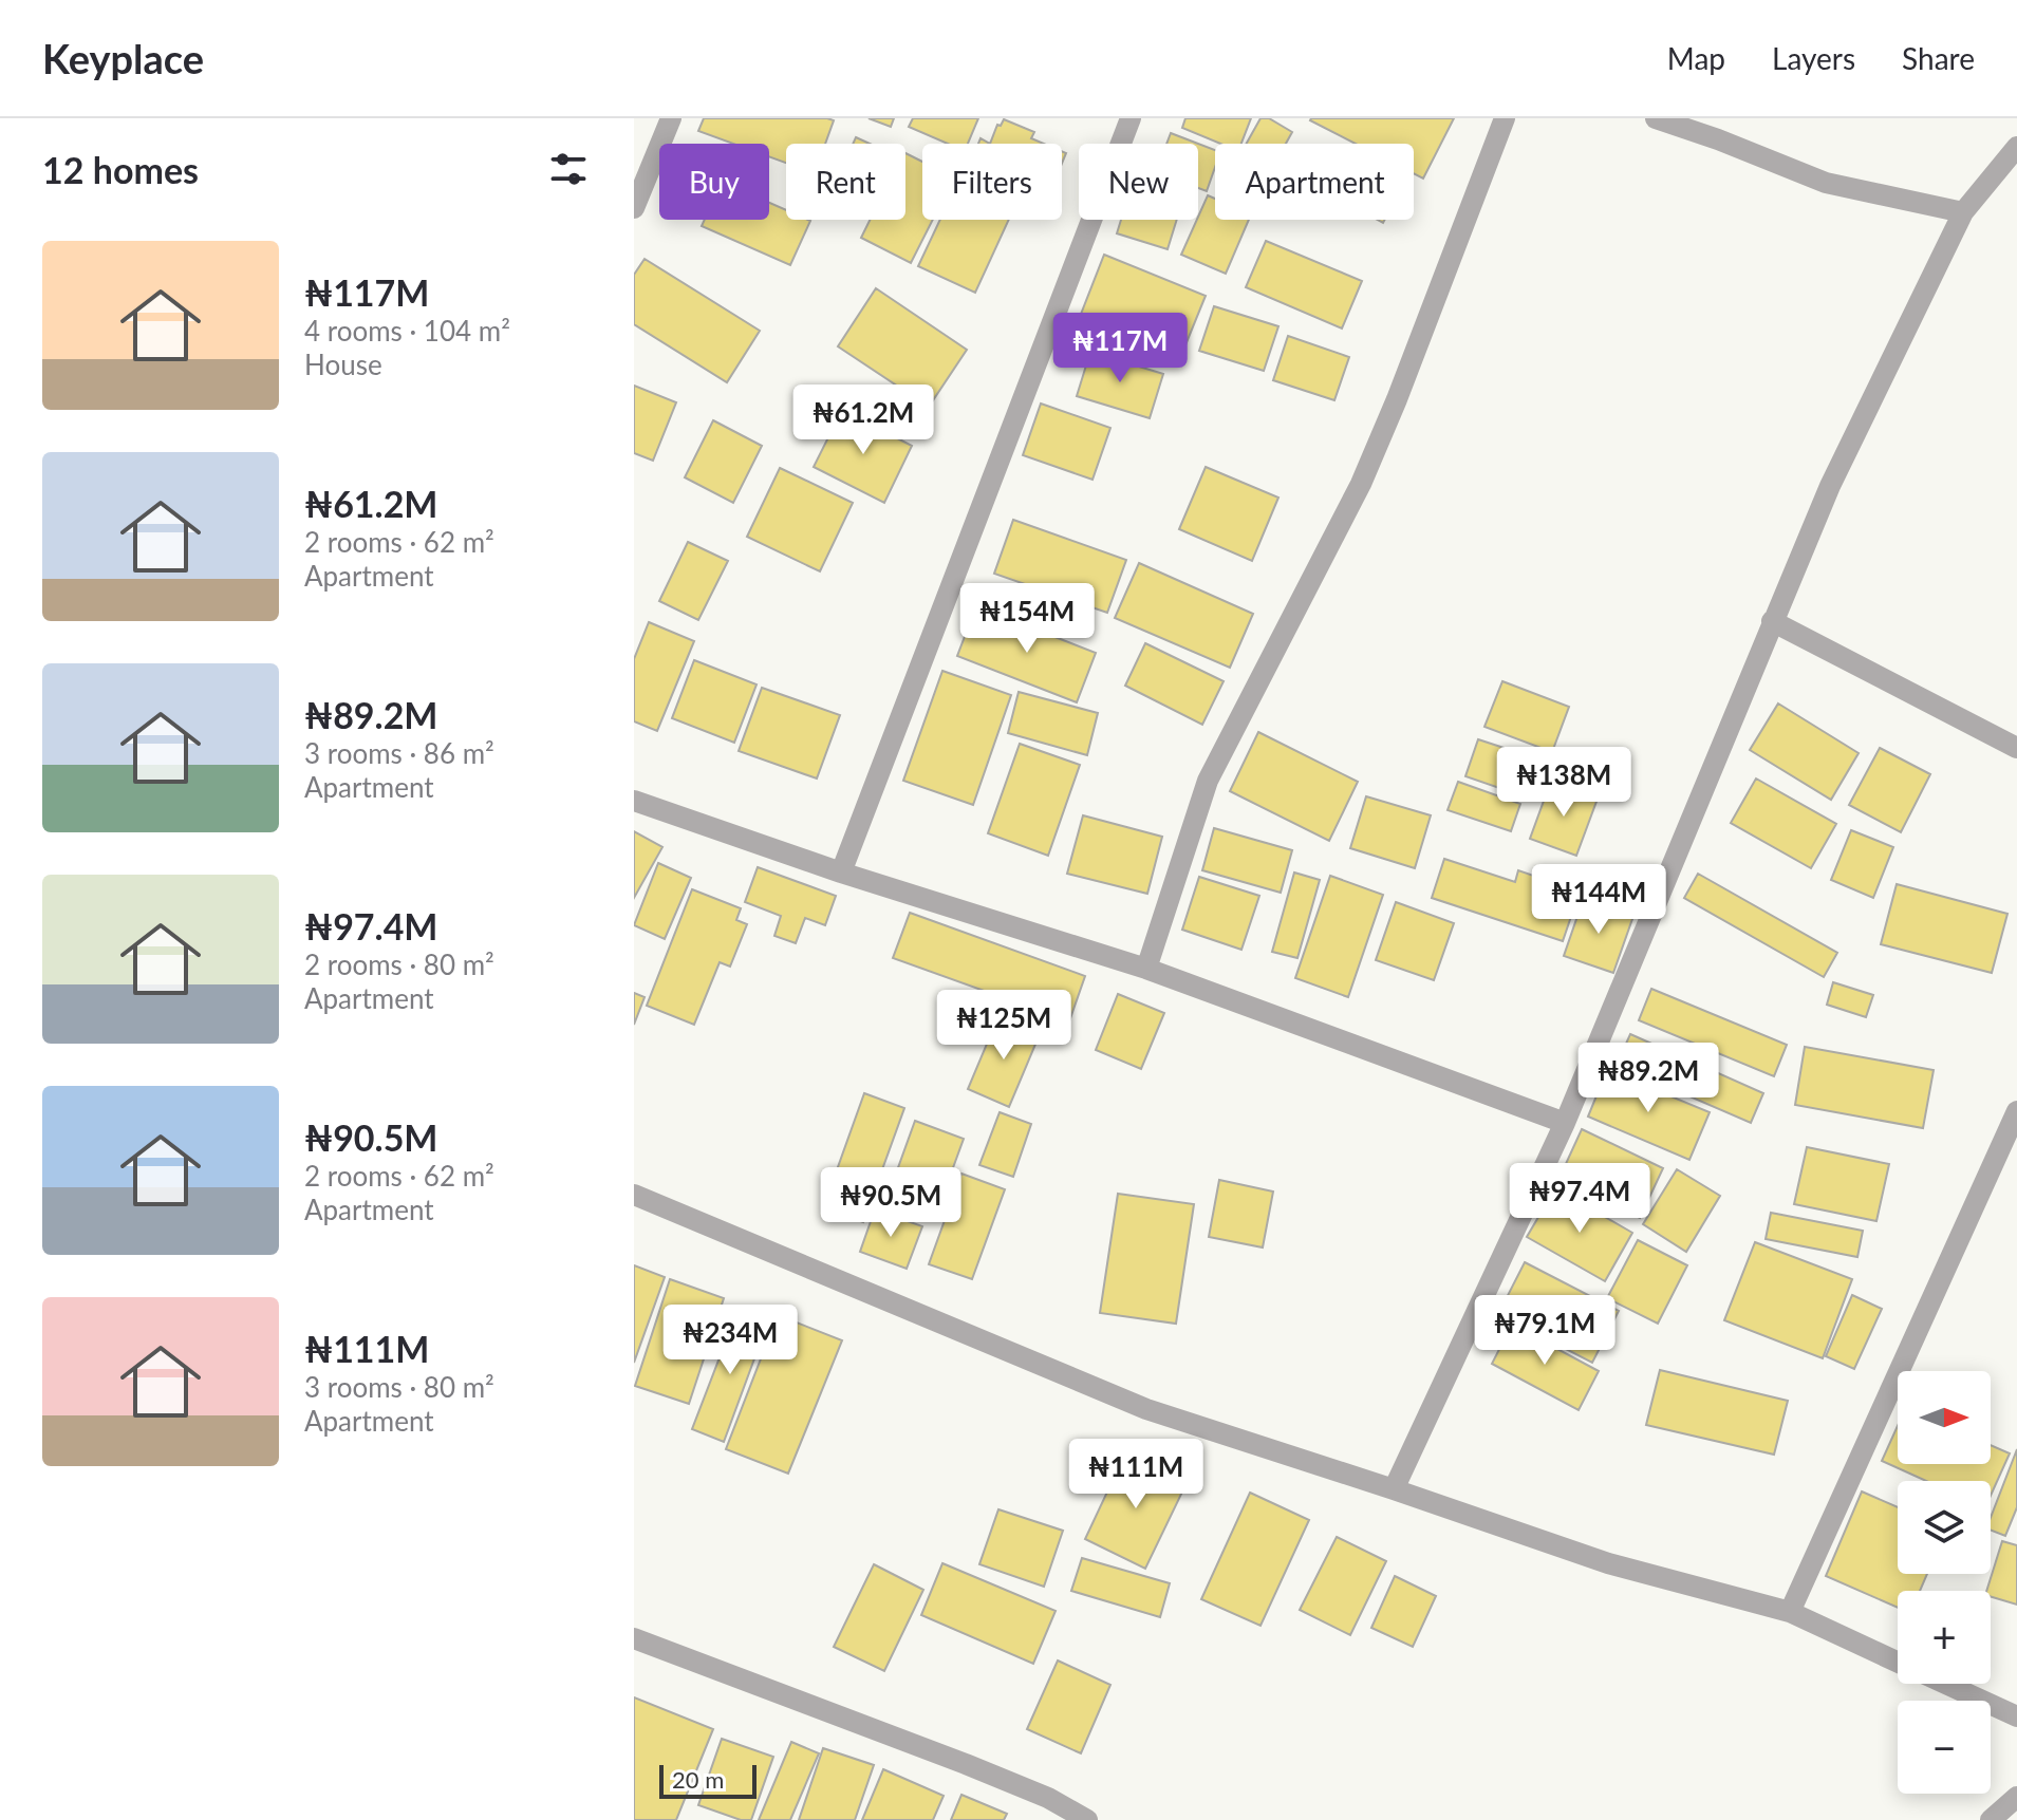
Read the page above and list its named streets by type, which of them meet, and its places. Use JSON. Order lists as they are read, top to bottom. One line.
{"scale_bar":"20 m","north":"right","page":{"header":"Keyplace","nav":["Map","Layers","Share"],"heading":"12 homes","chip":["Buy","Rent","Filters","New","Apartment"],"list":[{"name":"₦117M","note":"4 rooms · 104 m² · House"},{"name":"₦61.2M","note":"2 rooms · 62 m² · Apartment"},{"name":"₦89.2M","note":"3 rooms · 86 m² · Apartment"},{"name":"₦97.4M","note":"2 rooms · 80 m² · Apartment"},{"name":"₦90.5M","note":"2 rooms · 62 m² · Apartment"},{"name":"₦111M","note":"3 rooms · 80 m² · Apartment"}],"price":["₦117M","₦61.2M","₦154M","₦138M","₦144M","₦125M","₦89.2M","₦97.4M","₦90.5M","₦79.1M","₦234M","₦111M"],"map_buttons":["+","−"],"scale":"20 m"}}
